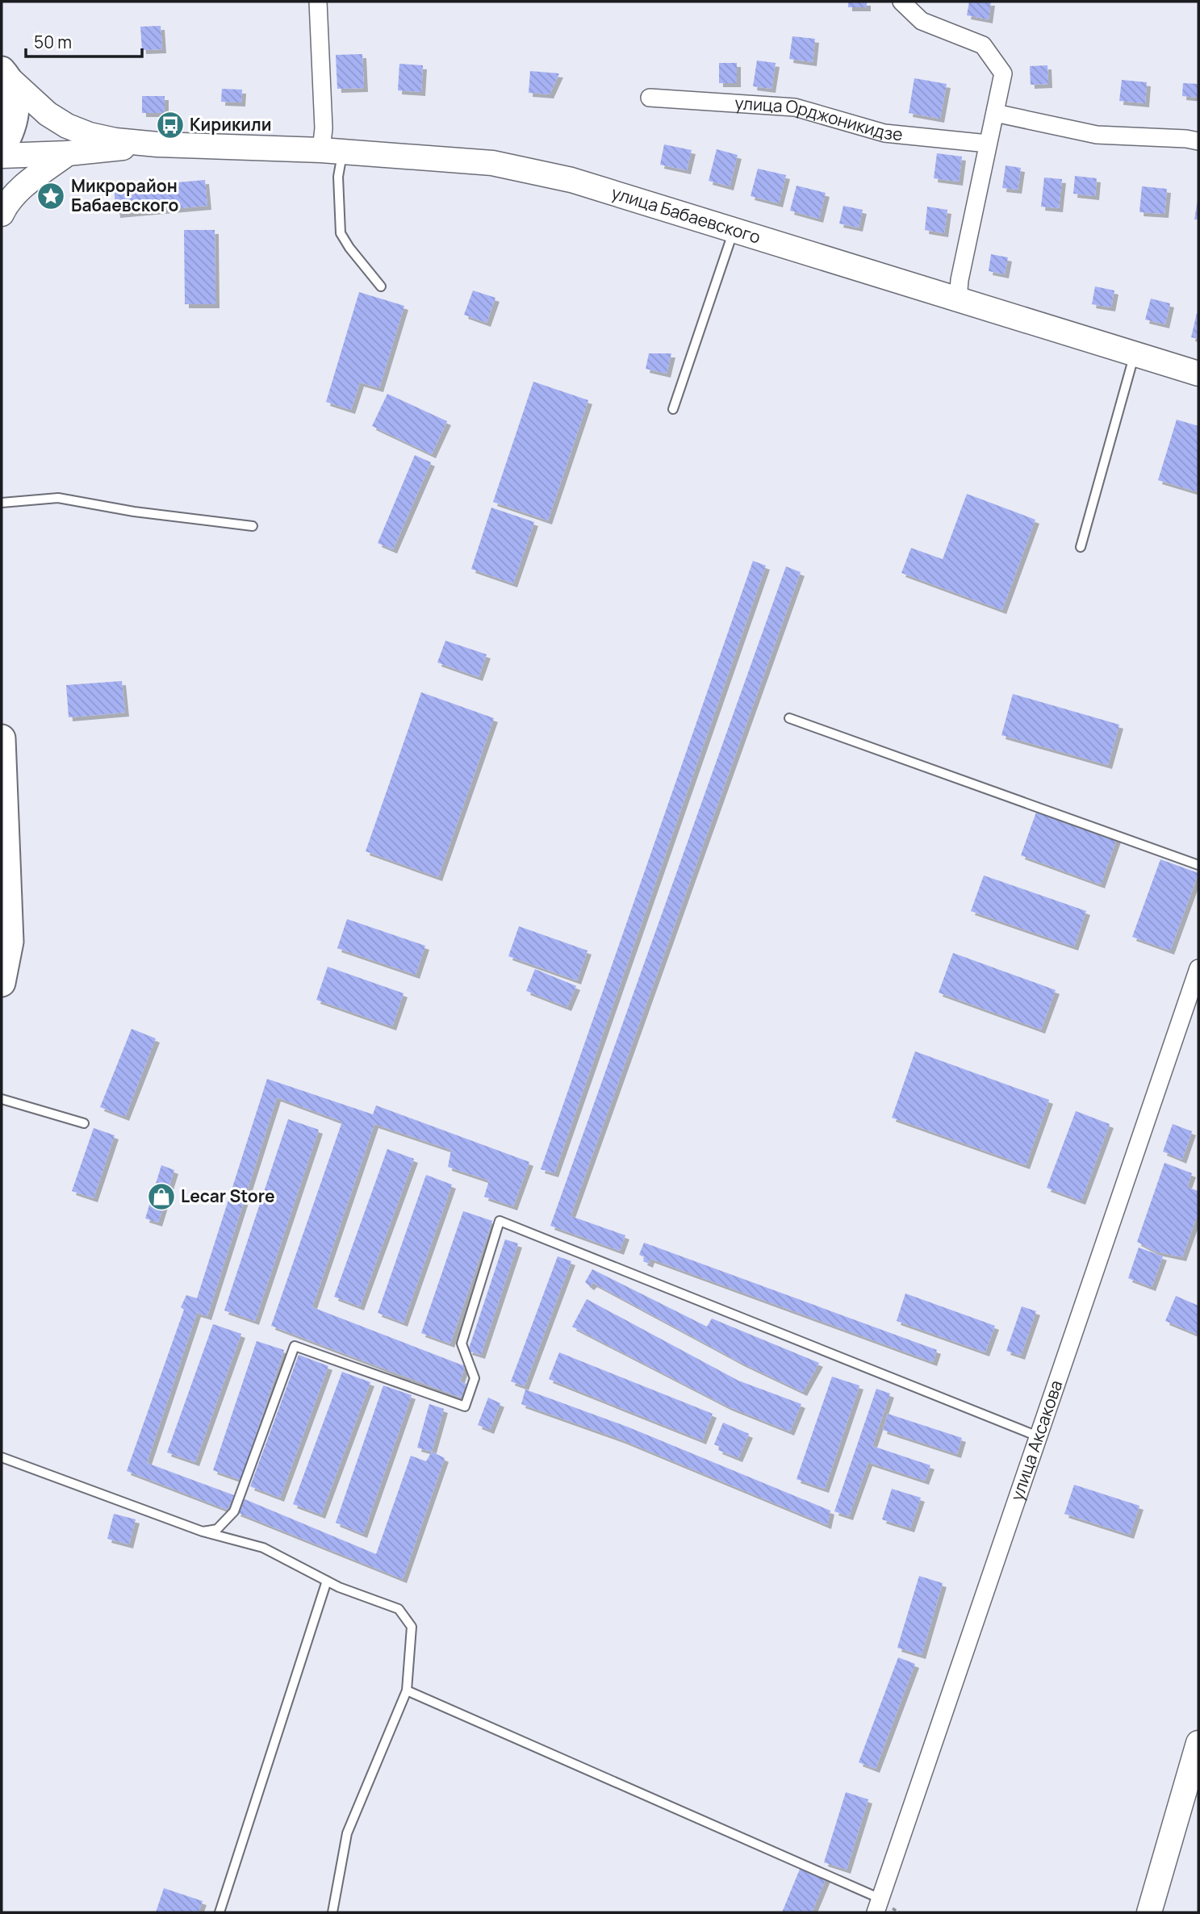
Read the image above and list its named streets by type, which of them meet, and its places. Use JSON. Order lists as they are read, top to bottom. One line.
{"streets":{"main road":["улица Бабаевского"],"street":["улица Орджоникидзе","улица Аксакова"]},"places":{"bus stop":["Кирикили"],"place":["Микрорайон Бабаевского"],"shop":["Lecar Store"]},"scale_bar":"50 m"}
